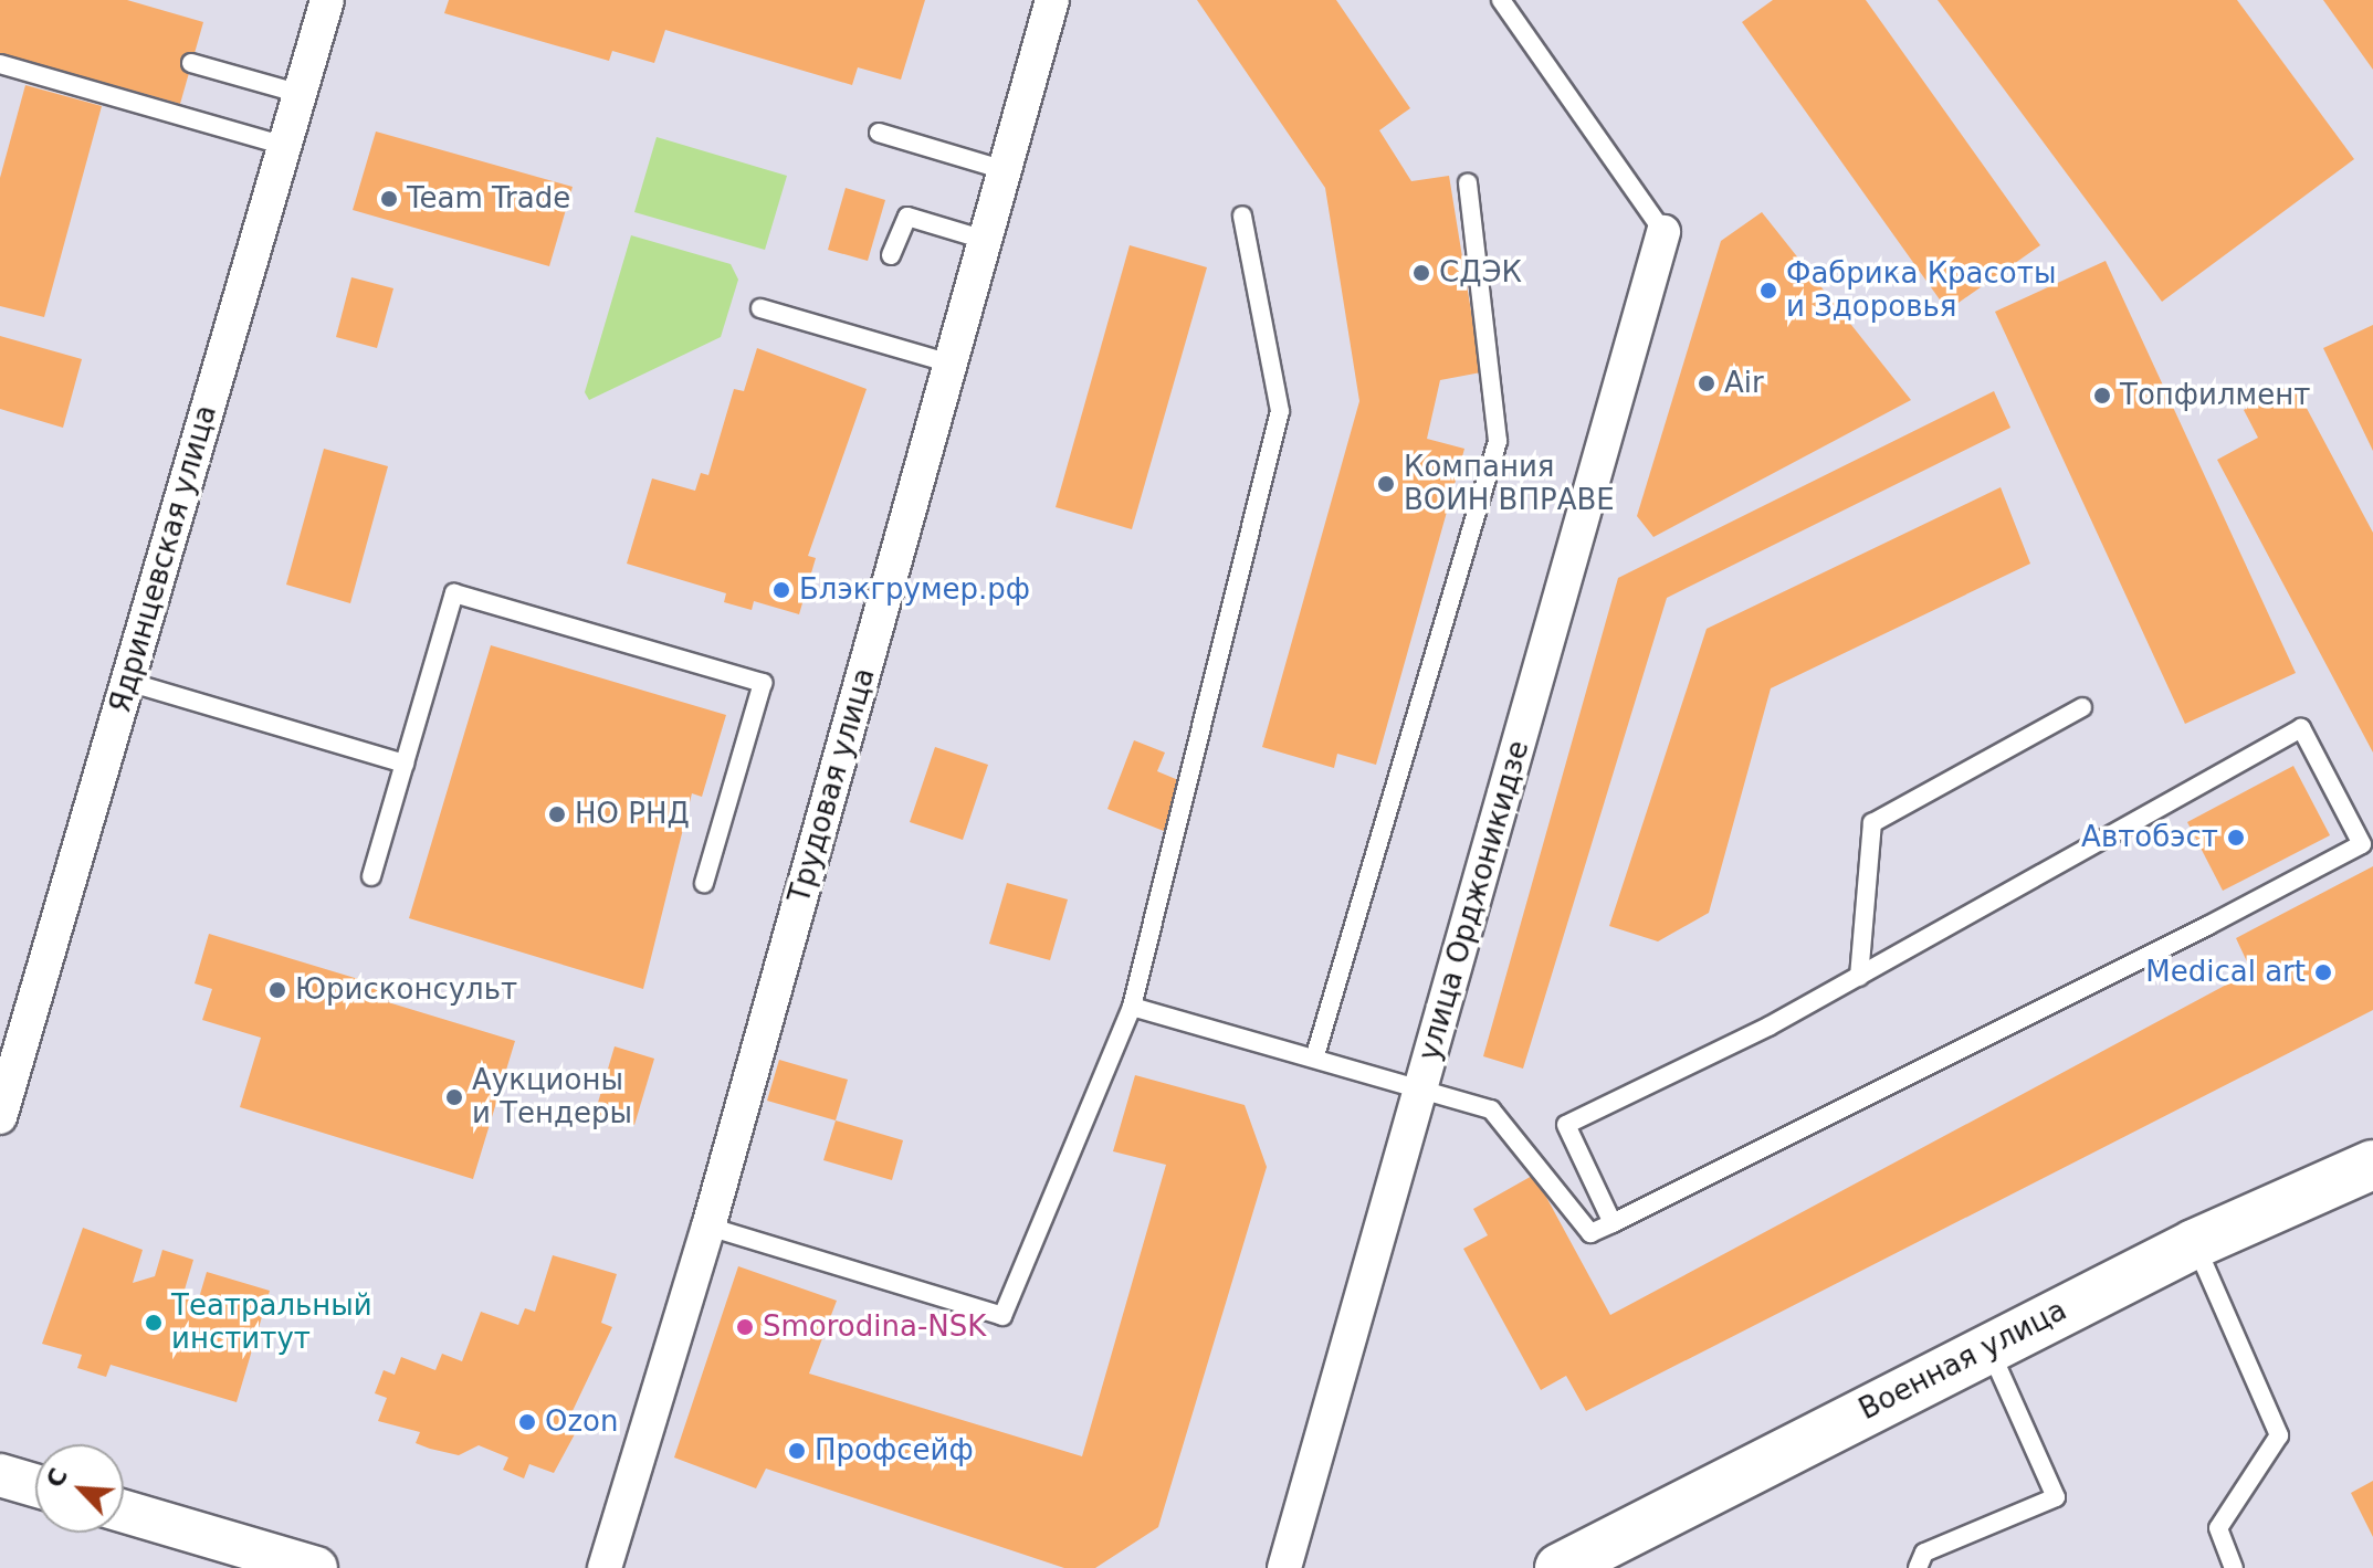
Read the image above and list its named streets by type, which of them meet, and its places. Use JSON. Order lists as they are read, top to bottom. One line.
{"streets":{"main road":["Военная улица"],"street":["Ядринцевская улица","Трудовая улица","улица Орджоникидзе"]},"places":["Team Trade","СДЭК","Фабрика Красоты и Здоровья","Air","Топфилмент","Компания ВОИН ВПРАВЕ","Блэкгрумер.рф","НО РНД","Автобэст","Medical art","Юрисконсульт","Аукционы и Тендеры","Театральный институт","Smorodina-NSK","Ozon","Профсейф"],"north":"top left"}
